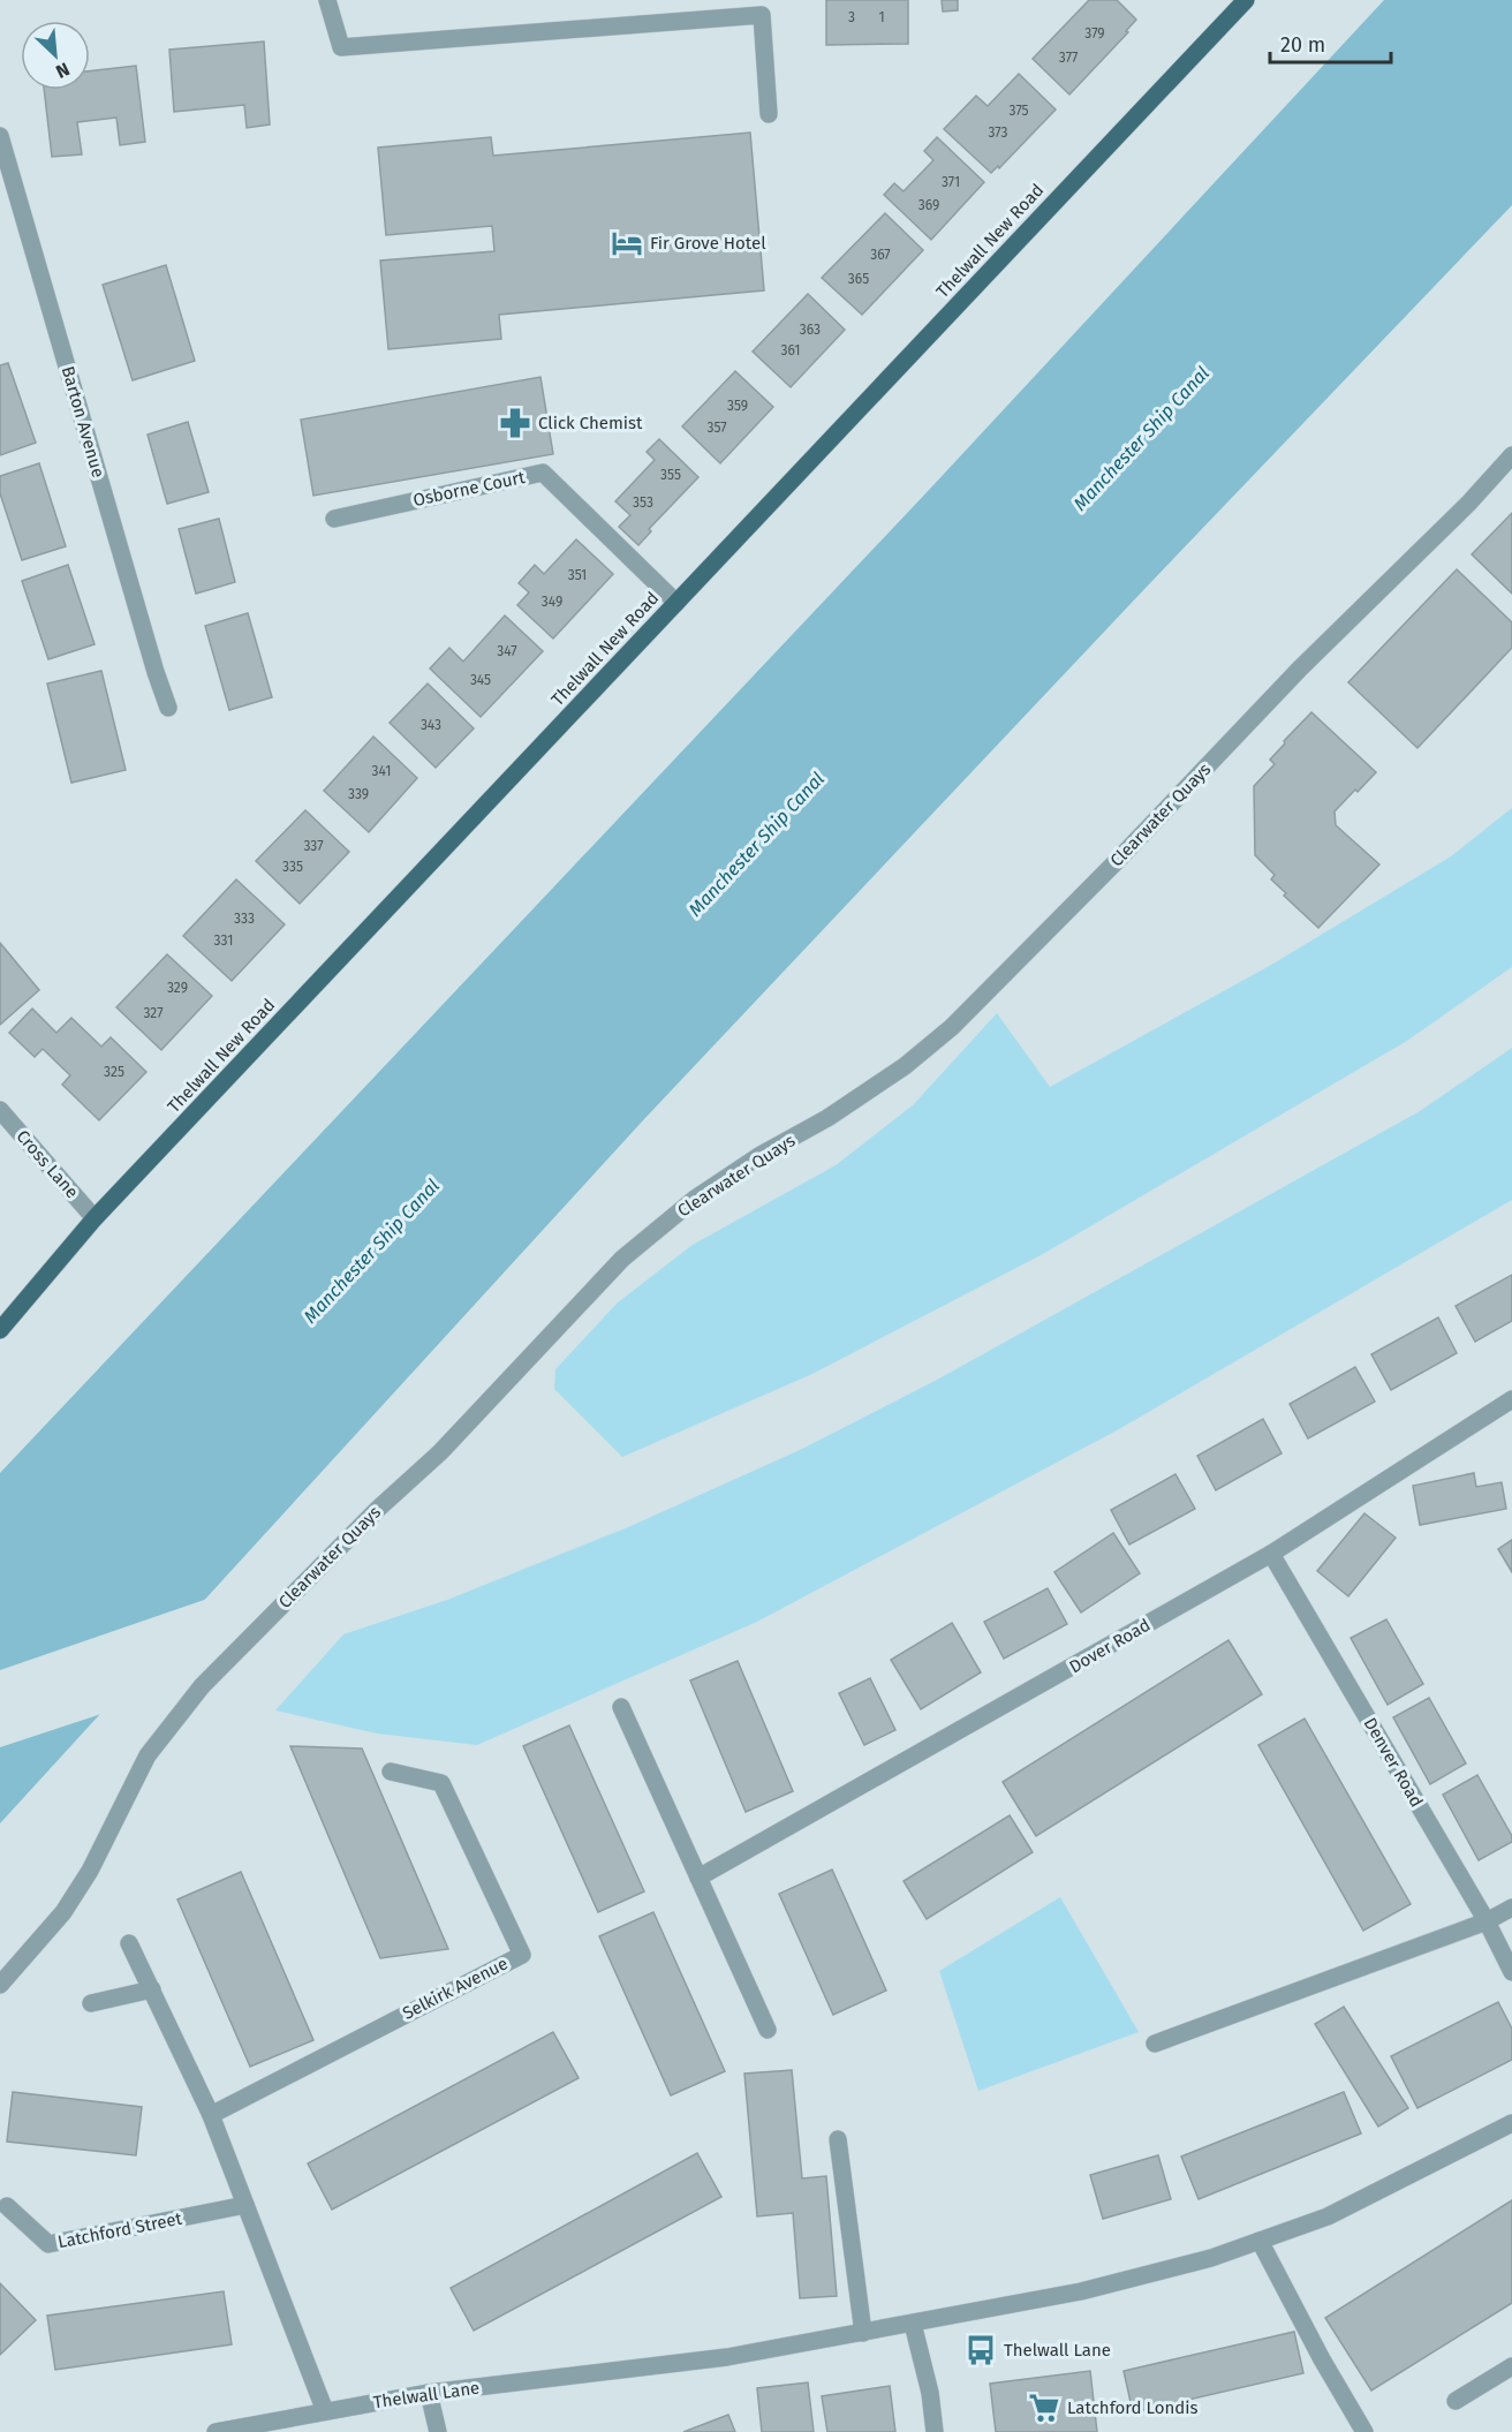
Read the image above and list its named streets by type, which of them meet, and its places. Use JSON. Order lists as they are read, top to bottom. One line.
{"streets":{"main road":["Thelwall New Road"],"street":["Barton Avenue","Osborne Court","Clearwater Quays","Cross Lane","Dover Road","Denver Road","Selkirk Avenue","Latchford Street","Thelwall Lane"]},"crossings":[["Thelwall New Road","Osborne Court"],["Thelwall New Road","Cross Lane"],["Dover Road","Denver Road"]],"water":["Manchester Ship Canal"],"places":{"hotel":["Fir Grove Hotel"],"pharmacy":["Click Chemist"],"bus stop":["Thelwall Lane"],"supermarket":["Latchford Londis"]},"house_numbers":["3","1","379","377","375","373","371","369","367","365","363","361","359","357","355","353","351","349","347","345","343","341","339","337","335","333","331","329","327","325"],"scale_bar":"20 m","north":"bottom right"}
